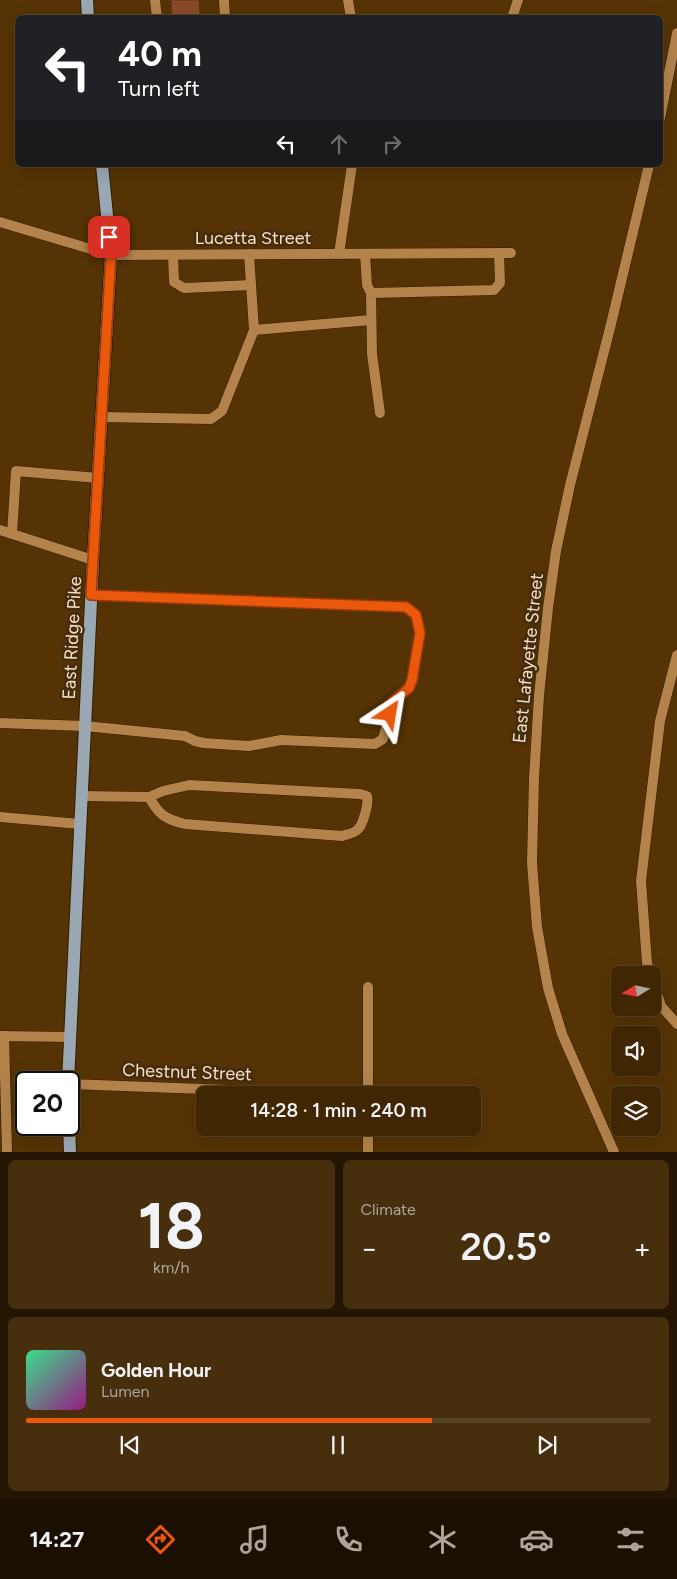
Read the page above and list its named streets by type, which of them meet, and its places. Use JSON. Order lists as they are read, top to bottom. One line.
{"streets":{"main road":["East Ridge Pike"],"street":["Lucetta Street","East Lafayette Street","Chestnut Street"]},"crossings":[["Lucetta Street","East Ridge Pike"]],"north":"left","page":{"turn":["40 m","Turn left"],"limit":"20","trip":"14:28 · 1 min · 240 m","tile":[["18","km/h"],"Climate"],"heat":["−","20.5°","+"],"song":["Golden Hour","Lumen"],"tabs":"14:27"}}
